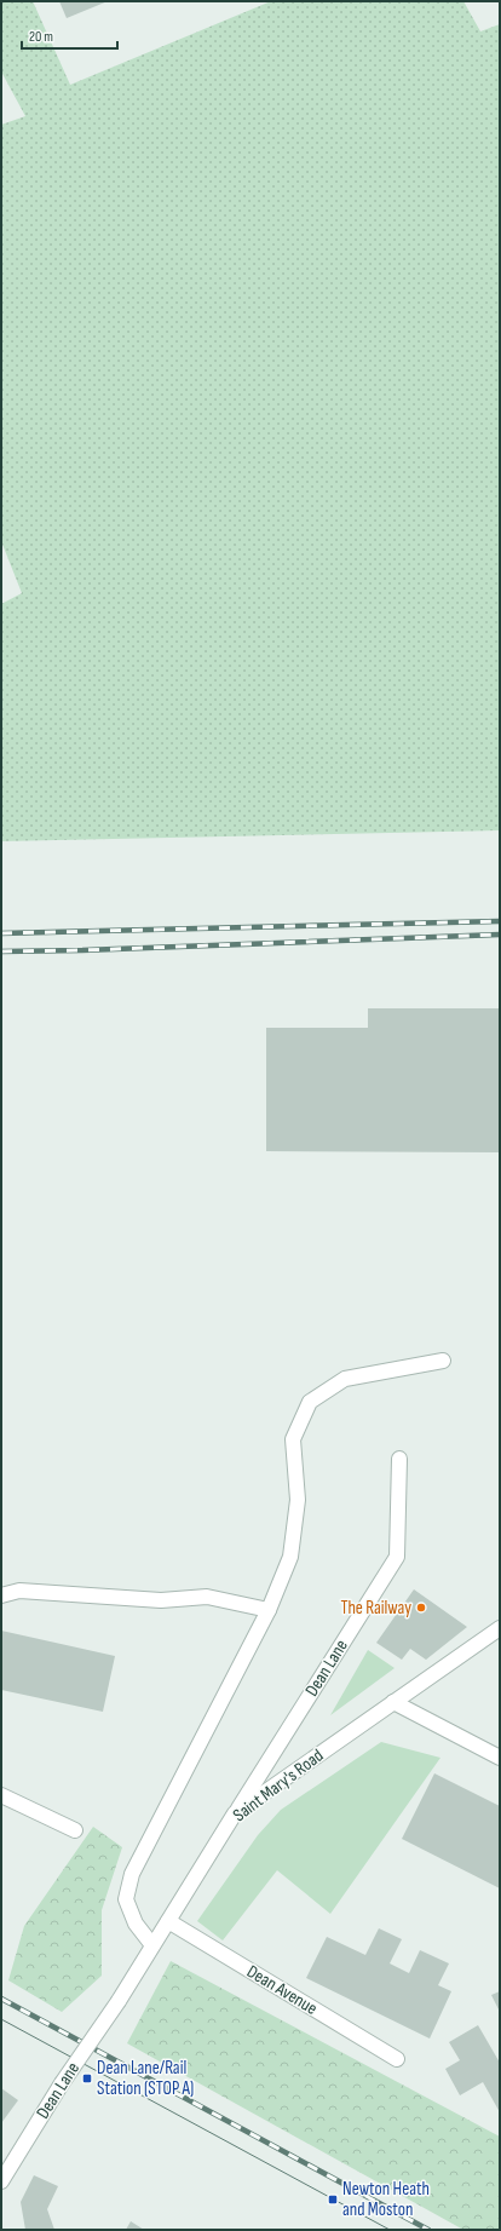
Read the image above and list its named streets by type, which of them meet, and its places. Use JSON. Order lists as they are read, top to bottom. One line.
{"streets":{"street":["Dean Lane","Saint Mary's Road","Dean Avenue"]},"crossings":[["Dean Lane","Saint Mary's Road"],["Saint Mary's Road","Dean Avenue"]],"places":{"other":["The Railway"],"transit":["Dean Lane/Rail Station (STOP A)","Newton Heath and Moston"]},"scale_bar":"20 m"}
